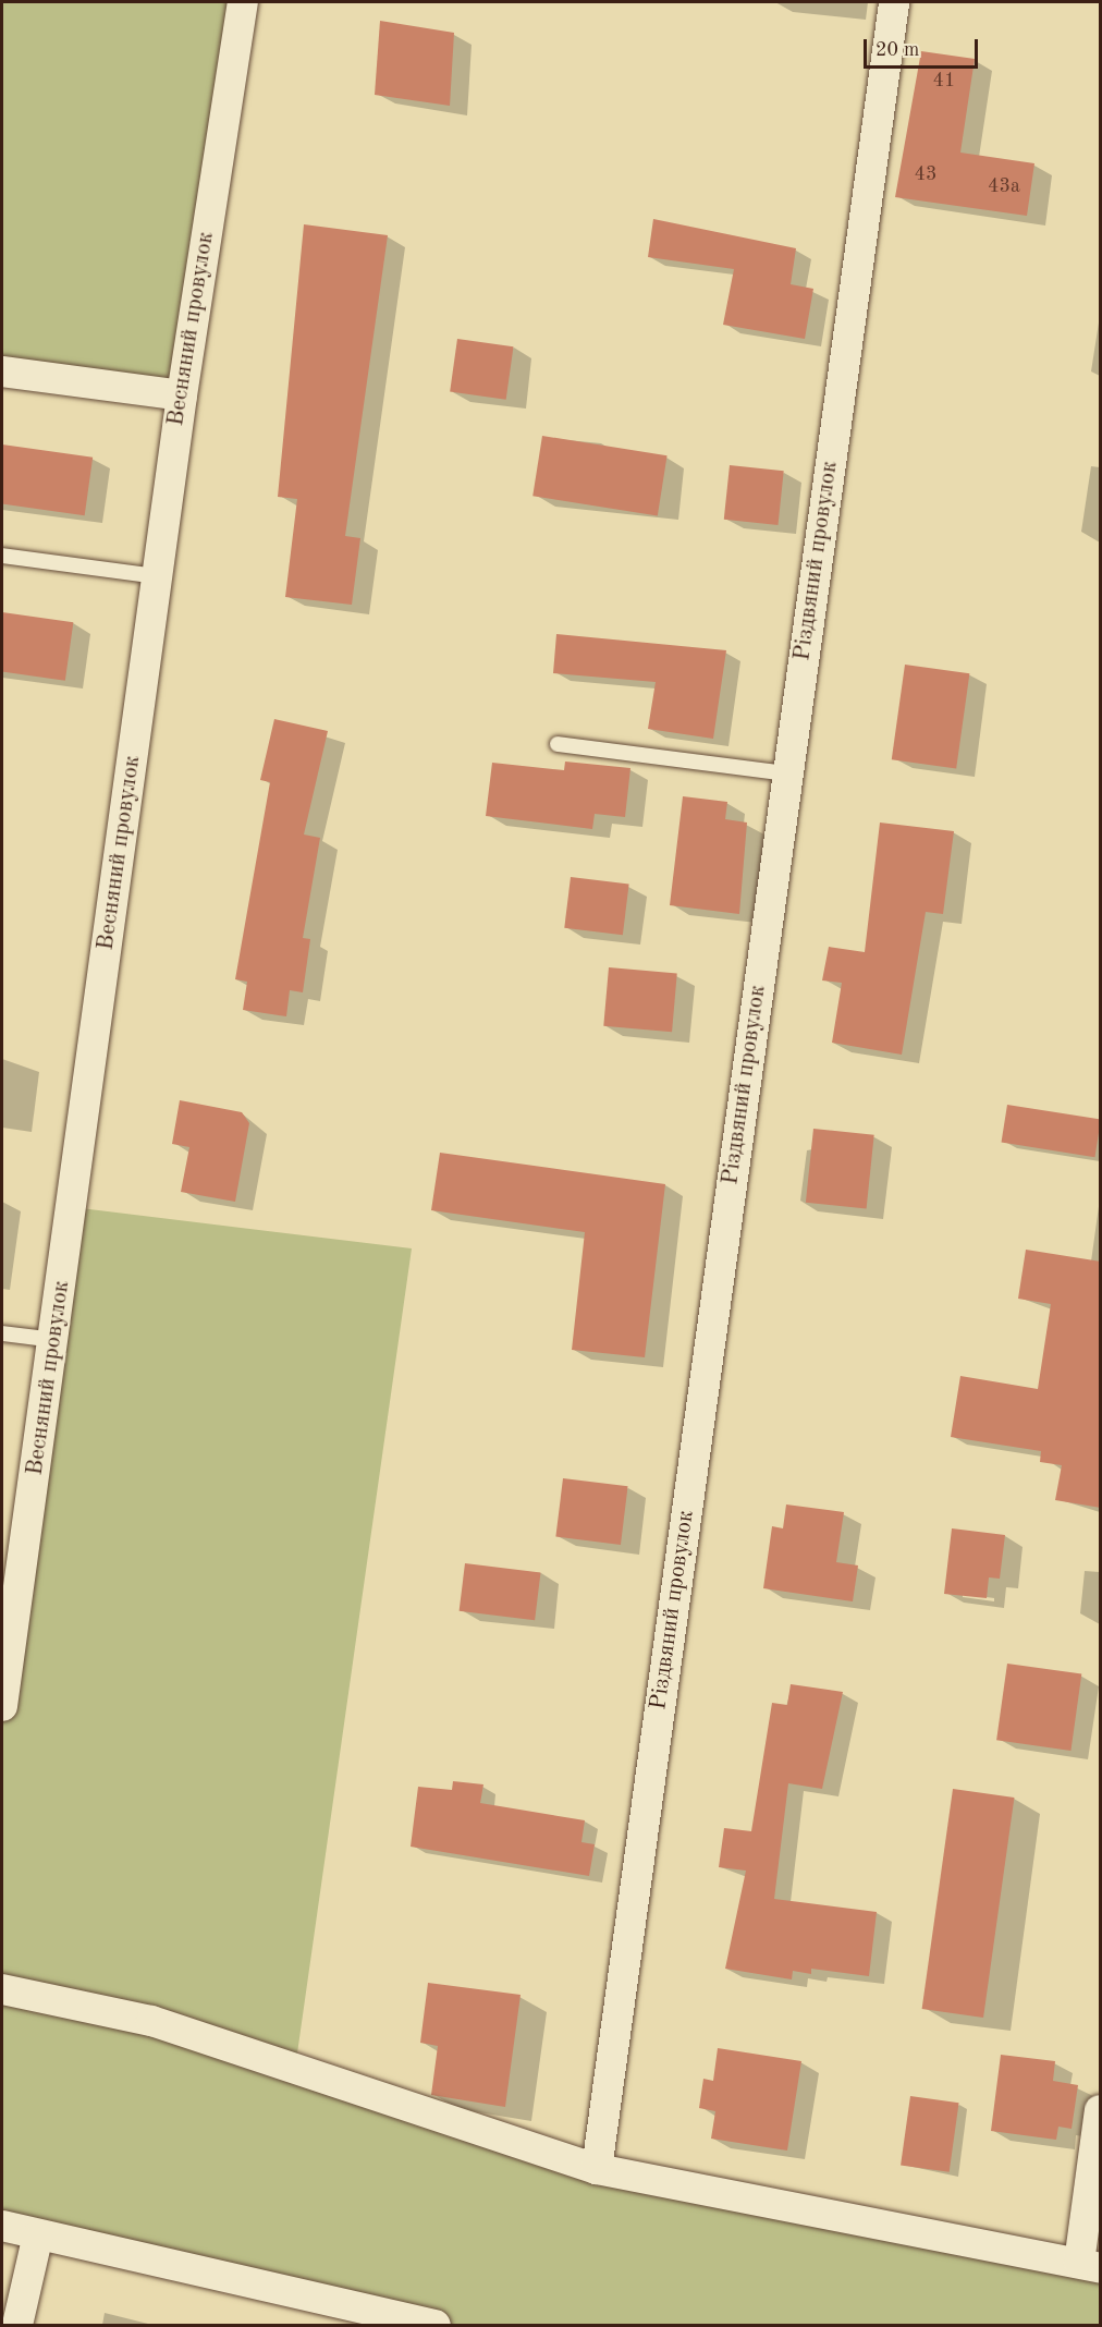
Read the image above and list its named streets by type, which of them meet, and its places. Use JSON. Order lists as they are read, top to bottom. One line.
{"streets":{"street":["Весняний провулок","Різдвяний провулок"]},"house_numbers":["41","43","43а"],"scale_bar":"20 m"}
